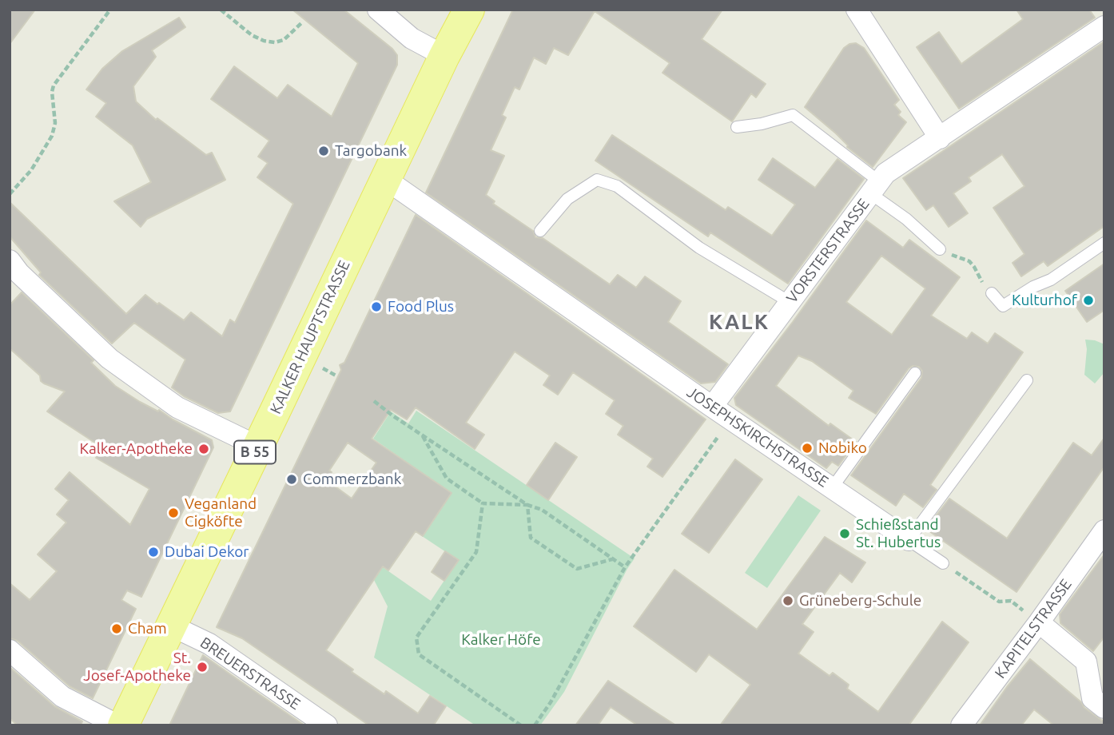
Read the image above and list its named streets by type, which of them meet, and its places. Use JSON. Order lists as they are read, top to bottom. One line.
{"streets":{"main road":["KALKER HAUPTSTRASSE","B 55"],"street":["VORSTERSTRASSE","JOSEPHSKIRCHSTRASSE","KAPITELSTRASSE","BREUERSTRASSE"]},"crossings":[["VORSTERSTRASSE","JOSEPHSKIRCHSTRASSE"],["KALKER HAUPTSTRASSE","JOSEPHSKIRCHSTRASSE"],["KALKER HAUPTSTRASSE","BREUERSTRASSE"]],"districts":["KALK"],"parks":["Kalker Höfe"],"places":["Targobank","Kulturhof","Food Plus","Nobiko","Kalker-Apotheke","Commerzbank","Veganland Cigköfte","Schießstand St. Hubertus","Dubai Dekor","Grüneberg-Schule","Cham","St. Josef-Apotheke"]}
